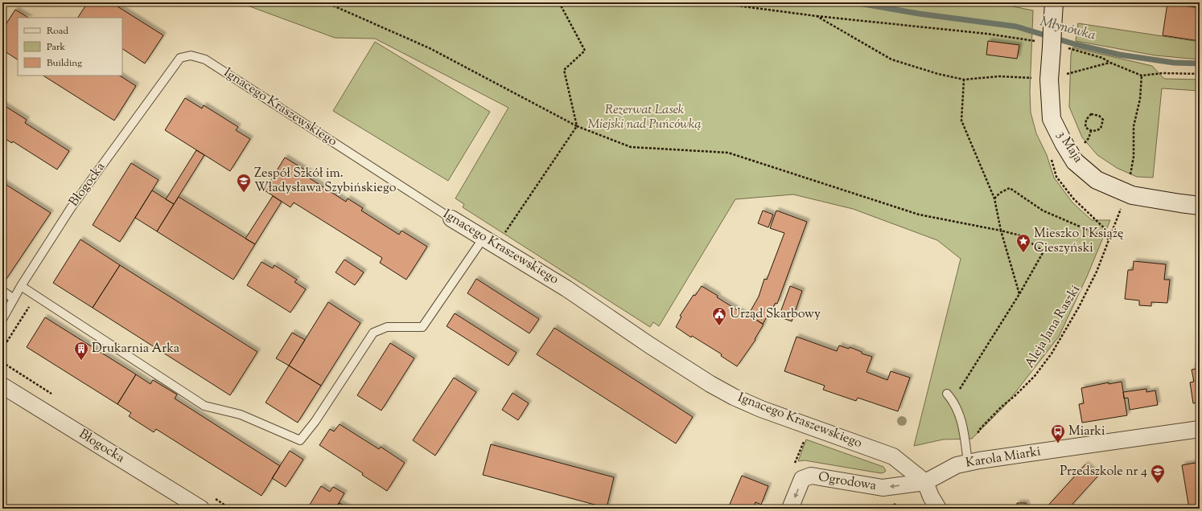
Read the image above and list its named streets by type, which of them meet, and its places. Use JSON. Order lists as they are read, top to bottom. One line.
{"streets":{"street":["Ignacego Kraszewskiego","3 Maja","Błogocka","Karola Miarki","Ogrodowa"],"path":["Aleja Jana Raszki"]},"crossings":[["Ignacego Kraszewskiego","Błogocka"],["Ignacego Kraszewskiego","Karola Miarki"],["Ignacego Kraszewskiego","Ogrodowa"],["Karola Miarki","Ogrodowa"]],"one_way":["Ogrodowa"],"water":["Młynówka"],"parks":["Rezerwat Lasek Miejski nad Puńcówką"],"places":{"school or university":["Zespół Szkół im. Władysława Szybińskiego","Przedszkole nr 4"],"place":["Mieszko I Książę Cieszyński"],"public building":["Urząd Skarbowy"],"building":["Drukarnia Arka"],"bus stop":["Miarki"]},"legend":["Road","Park","Building"]}
